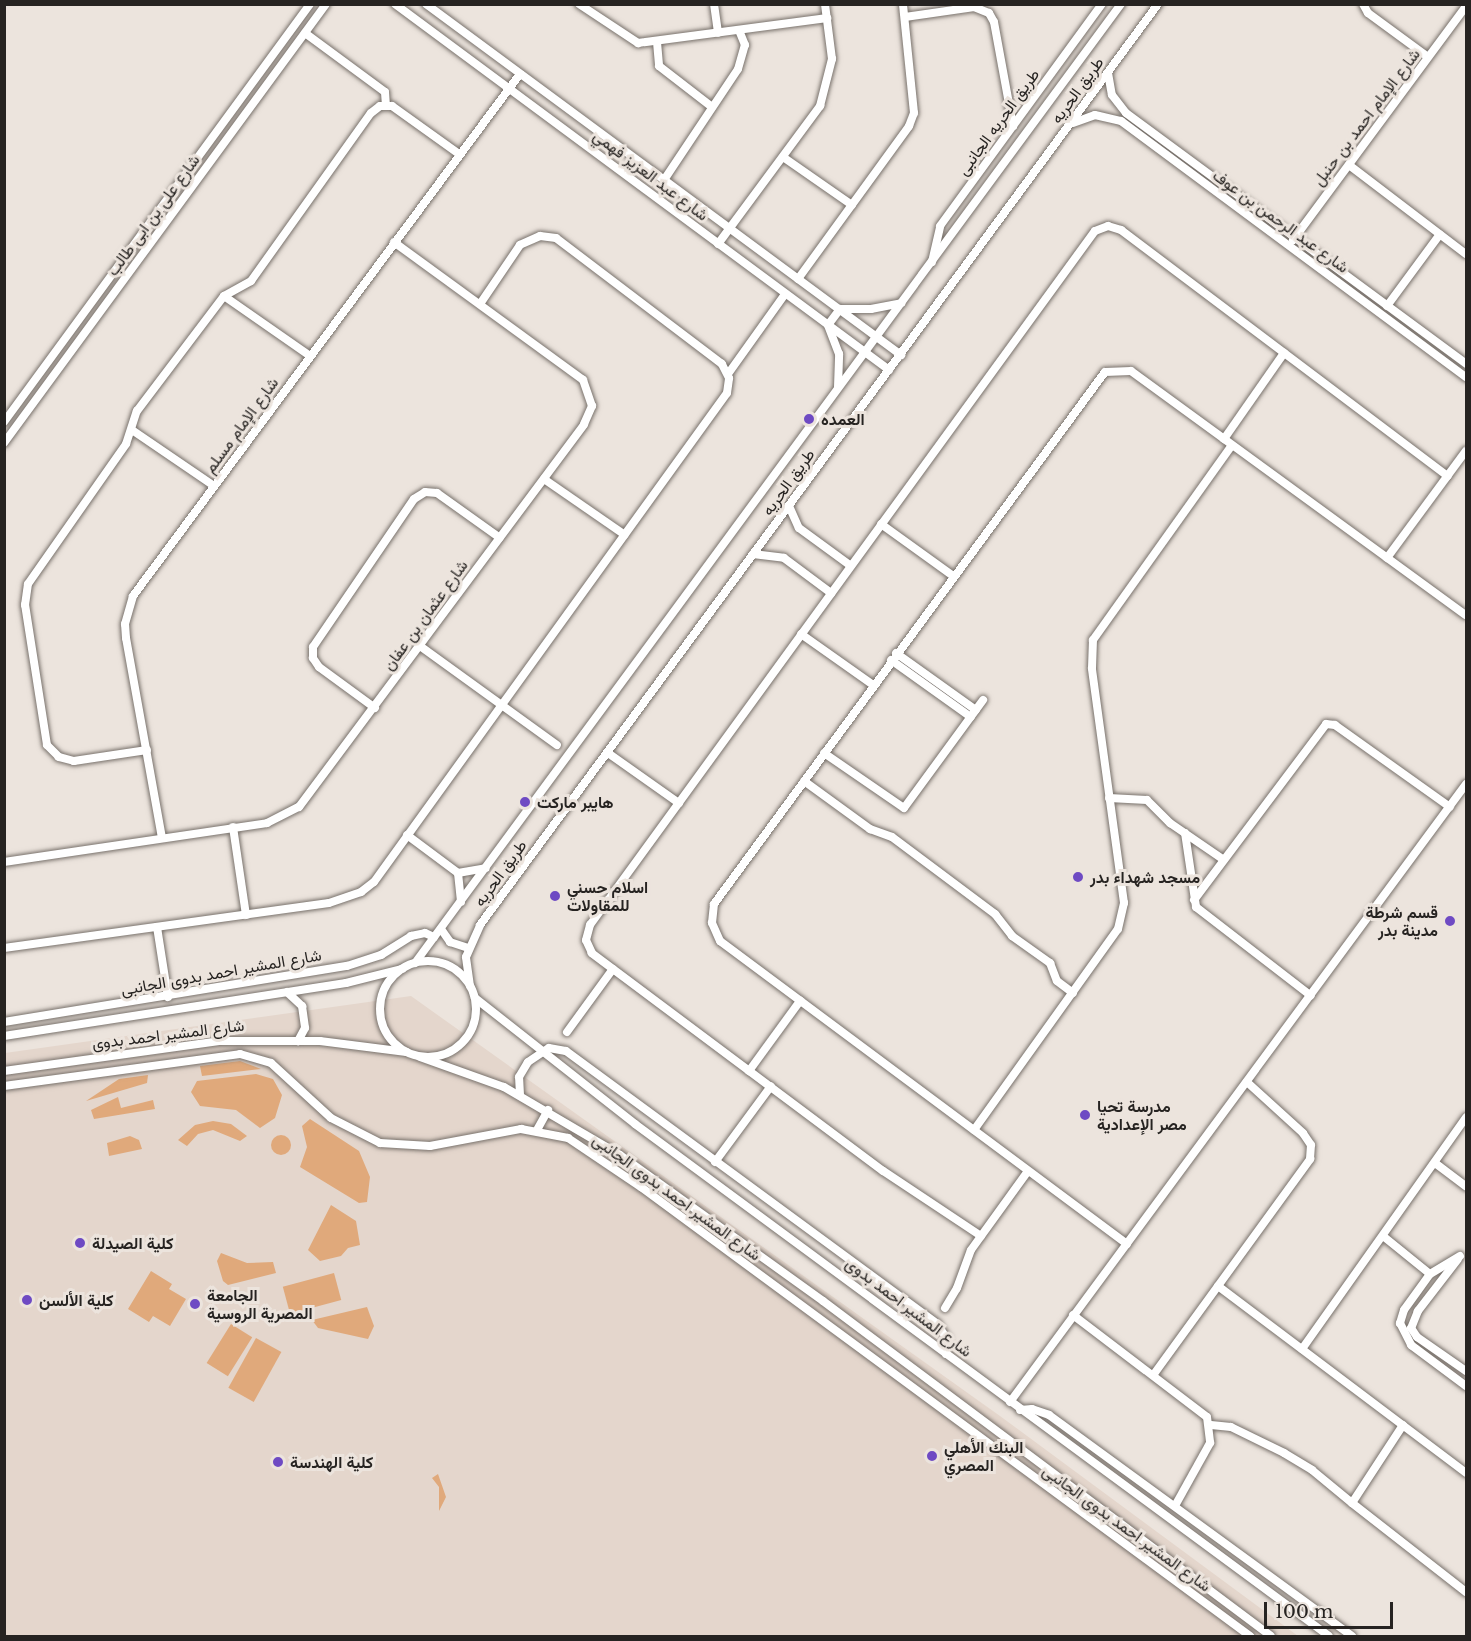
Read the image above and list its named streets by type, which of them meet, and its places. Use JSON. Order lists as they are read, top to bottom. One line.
{"streets":{"street":["طريق الحريه","شارع الإمام احمد بن حنبل","طريق الحريه الجانبى","شارع عبد العزيز فهمي","شارع على بن ابى طالب","شارع عبد الرحمن بن عوف","شارع الإمام مسلم","شارع عثمان بن عفان","شارع المشير احمد بدوى الجانبى","شارع المشير احمد بدوى"]},"crossings":[["طريق الحريه","طريق الحريه الجانبى"],["طريق الحريه","شارع عبد العزيز فهمي"],["طريق الحريه","شارع عبد الرحمن بن عوف"],["طريق الحريه","شارع المشير احمد بدوى الجانبى"],["طريق الحريه","شارع المشير احمد بدوى"],["شارع الإمام احمد بن حنبل","شارع عبد الرحمن بن عوف"],["شارع عبد العزيز فهمي","شارع الإمام مسلم"],["شارع الإمام مسلم","شارع عثمان بن عفان"]],"places":["العمده","هايبر ماركت","مسجد شهداء بدر","اسلام حسني للمقاولات","قسم شرطة مدينة بدر","مدرسة تحيا مصر الإعدادية","كلية الصيدلة","كلية الألسن","الجامعة المصرية الروسية","البنك الأهلي المصري","كلية الهندسة"],"scale_bar":"100 m"}
